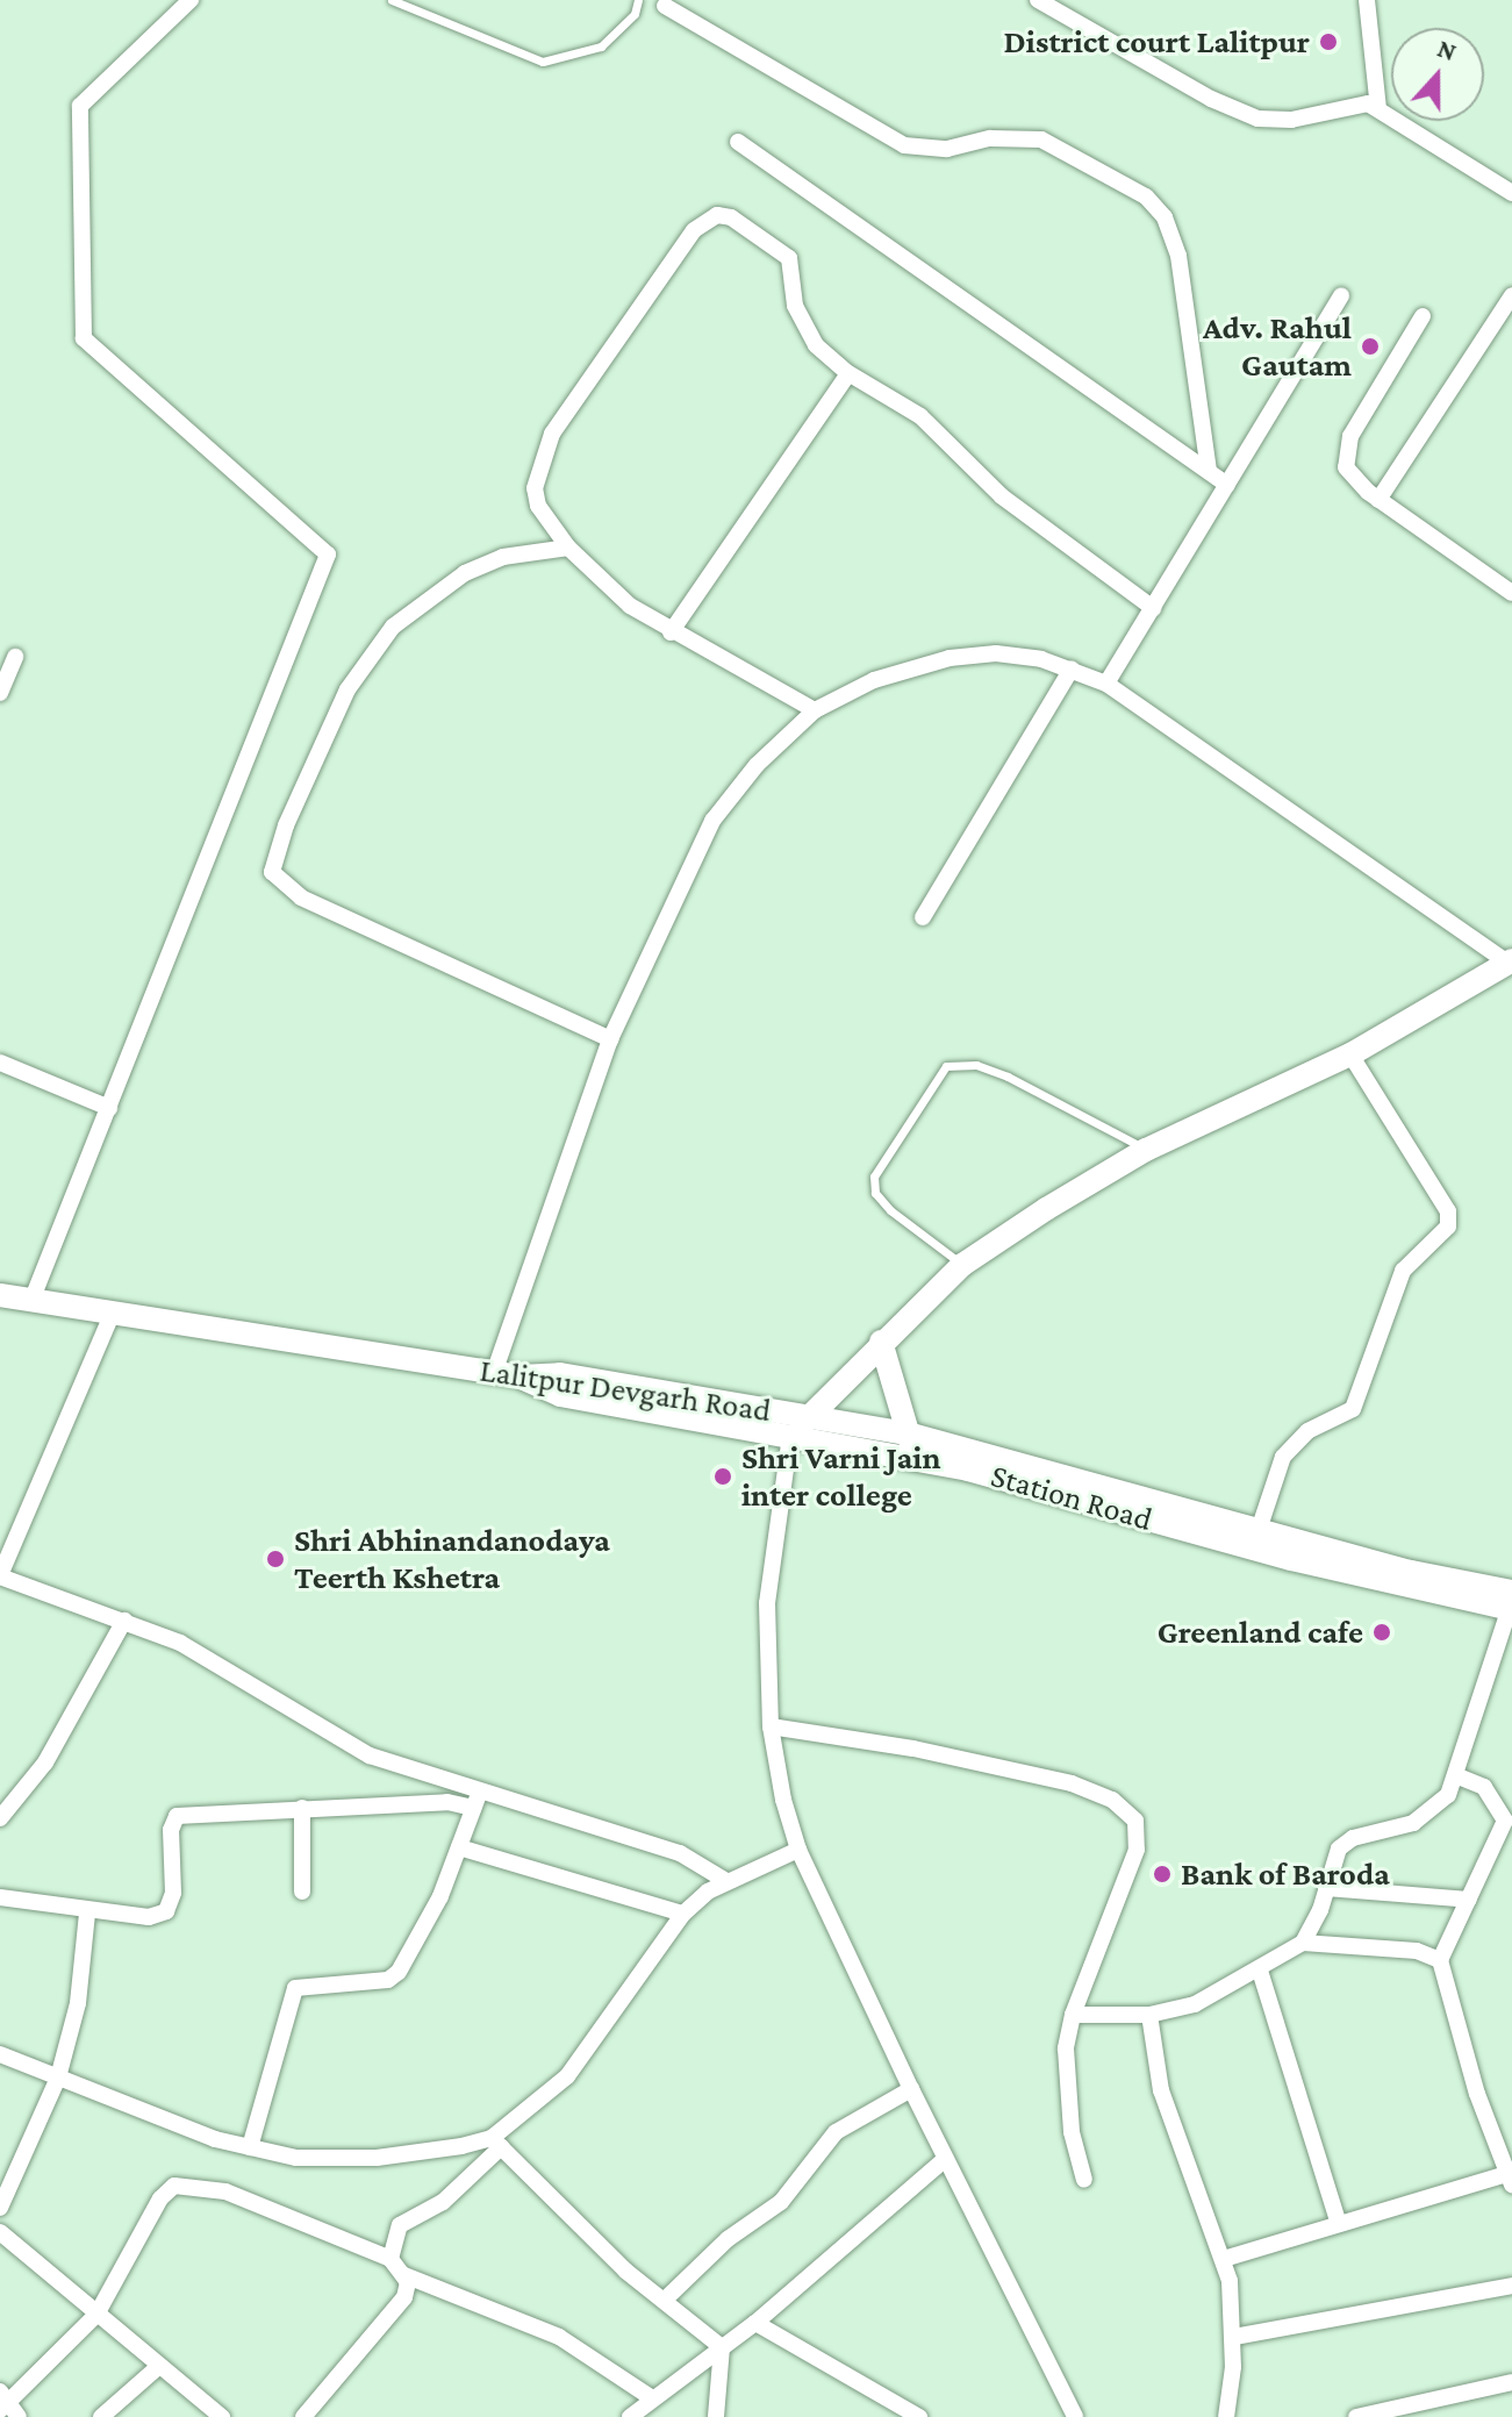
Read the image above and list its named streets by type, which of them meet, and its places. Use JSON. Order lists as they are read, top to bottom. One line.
{"streets":{"main road":["Lalitpur Devgarh Road","Station Road"]},"crossings":[["Lalitpur Devgarh Road","Station Road"]],"places":["District court Lalitpur","Adv. Rahul Gautam","Shri Varni Jain inter college","Shri Abhinandanodaya Teerth Kshetra","Greenland cafe","Bank of Baroda"],"north":"top"}
